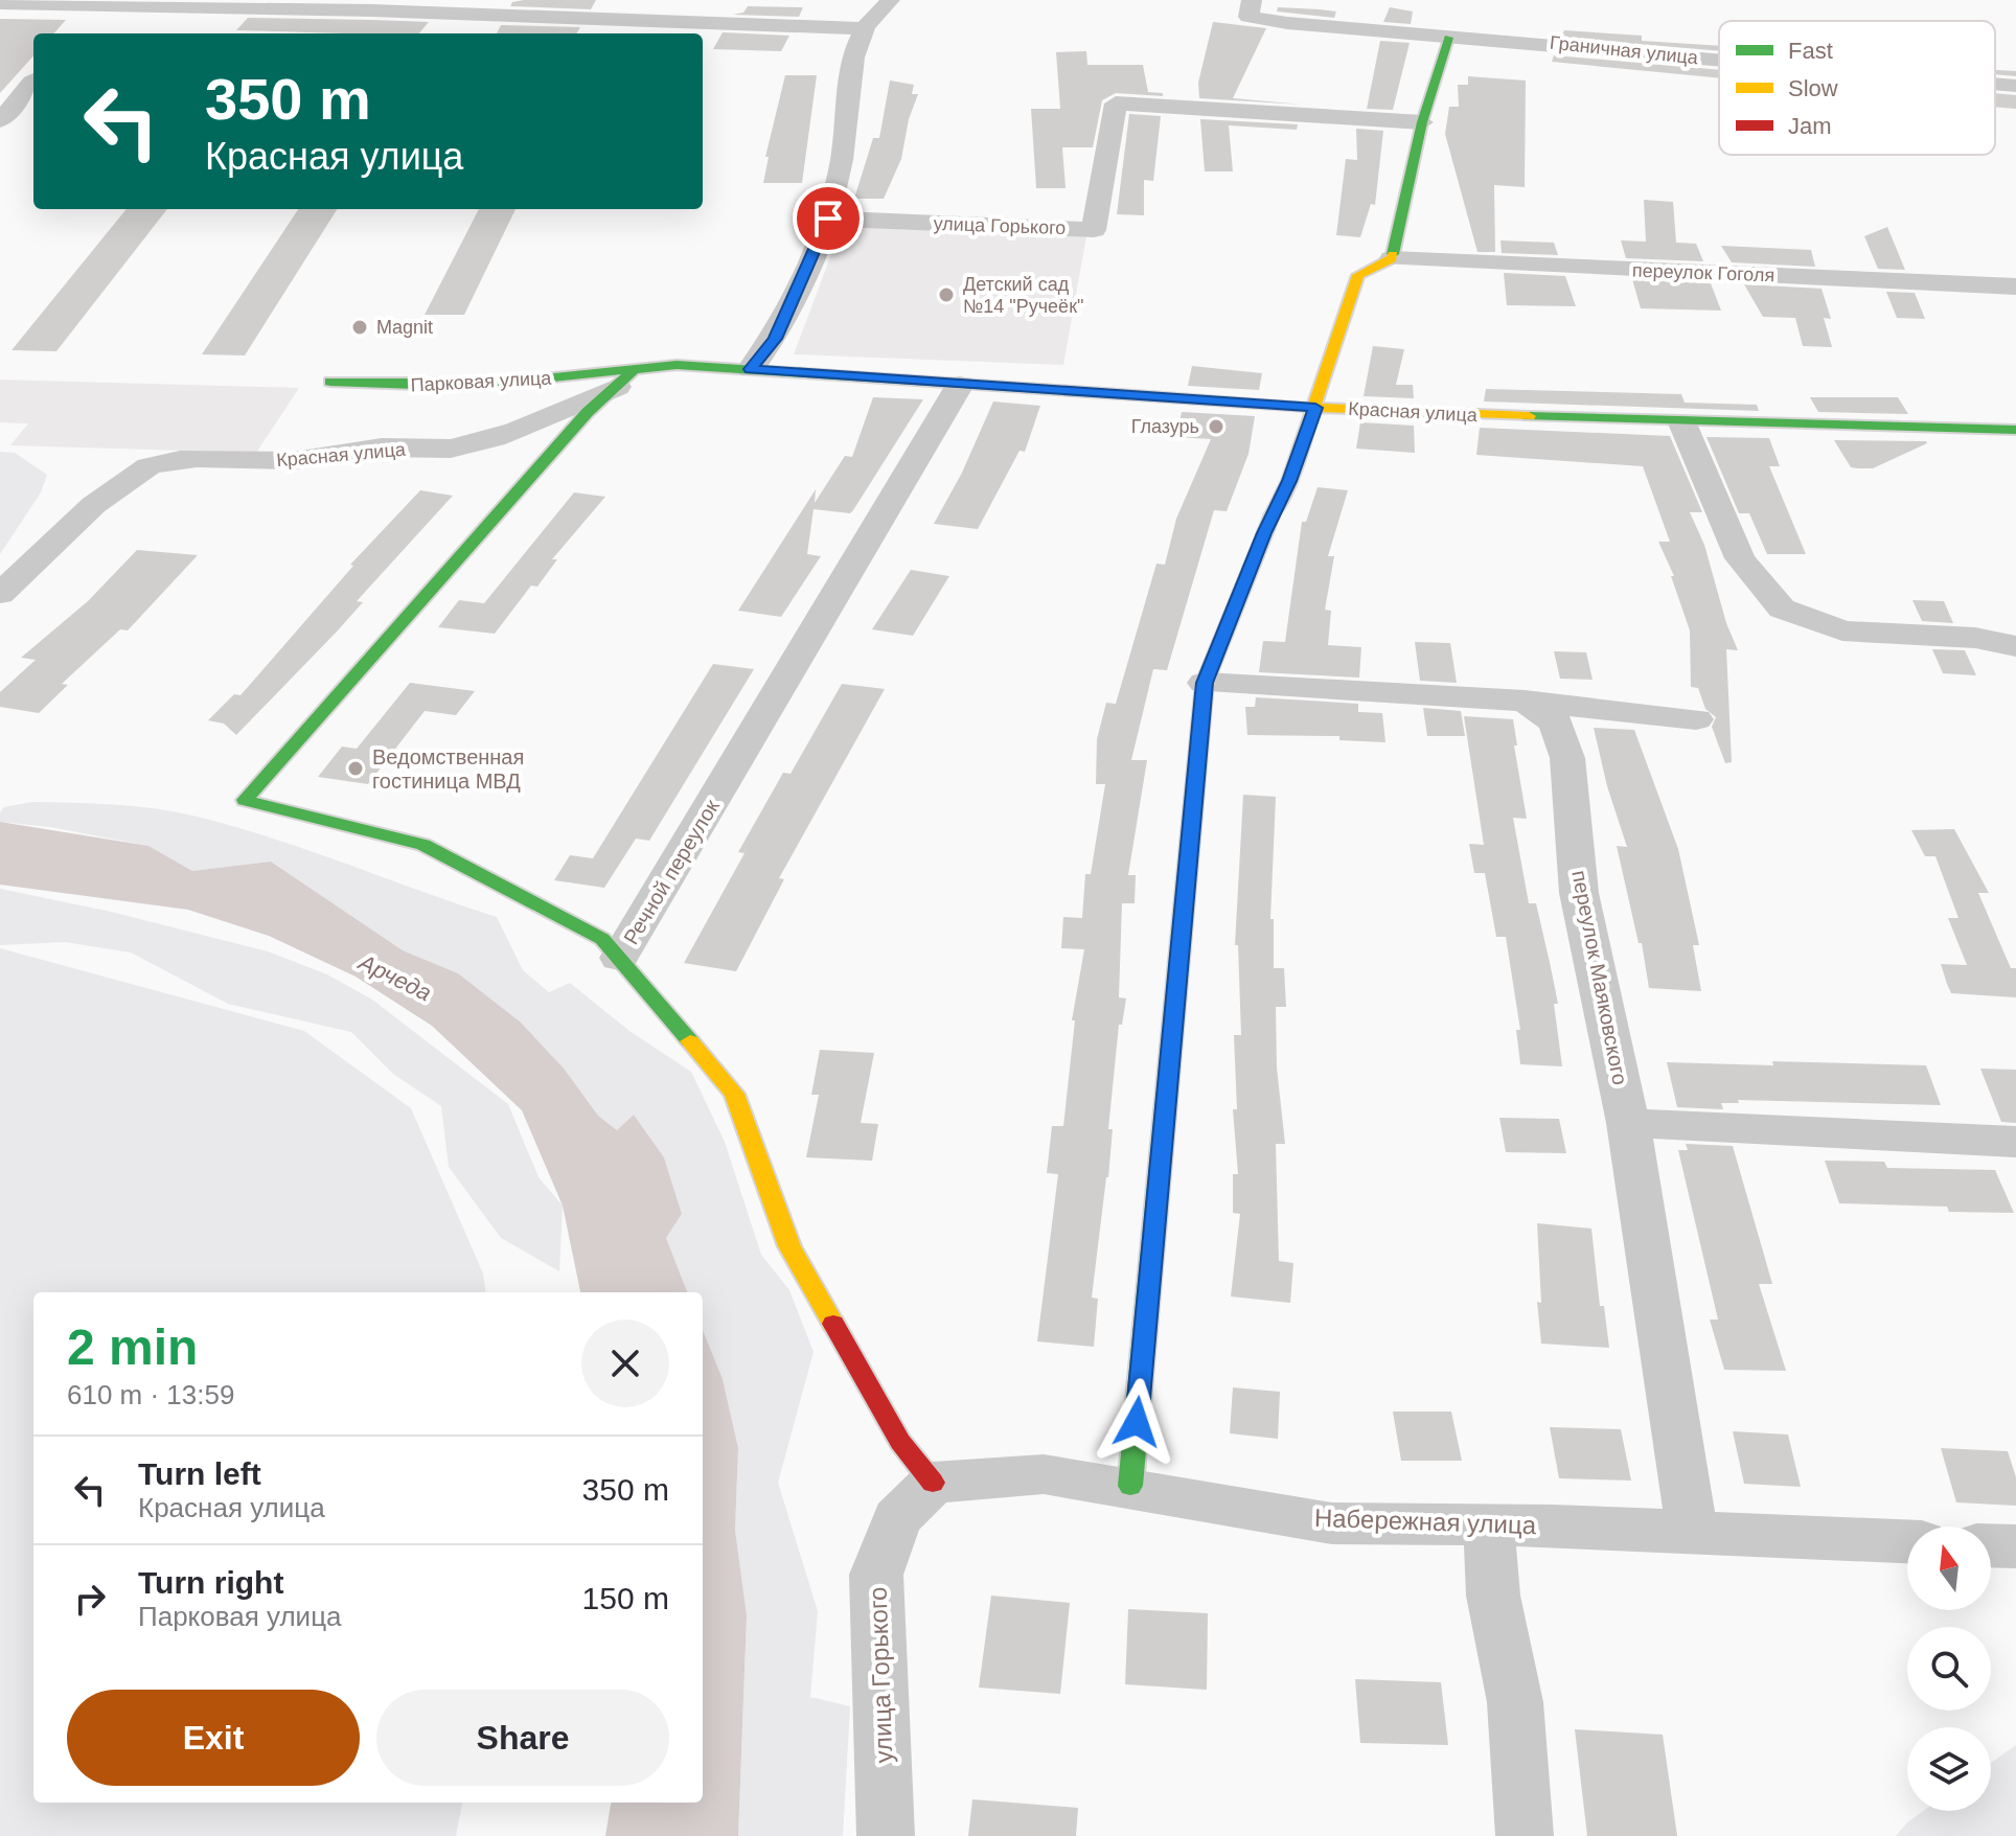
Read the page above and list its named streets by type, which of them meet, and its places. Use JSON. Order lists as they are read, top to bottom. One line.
{"streets":{"street":["Граничная улица","улица Горького","переулок Гоголя","Парковая улица","Красная улица","Речной переулок","переулок Маяковского","Набережная улица"]},"crossings":[["улица Горького","Речной переулок"],["улица Горького","Набережная улица"],["Парковая улица","Красная улица"],["Красная улица","Речной переулок"],["Речной переулок","Набережная улица"],["переулок Маяковского","Набережная улица"]],"water":["Арчеда"],"places":["Детский сад №14 \"Ручеёк\"","Magnit","Глазурь","Ведомственная гостиница МВД"],"legend":["Fast","Slow","Jam"],"north":"top","page":{"turn":["350 m","Красная улица"],"heading":["2 min","610 m · 13:59"],"list":[{"name":"Turn left","note":"Красная улица","value":"350 m"},{"name":"Turn right","note":"Парковая улица","value":"150 m"}],"buttons":["Exit","Share"]}}
